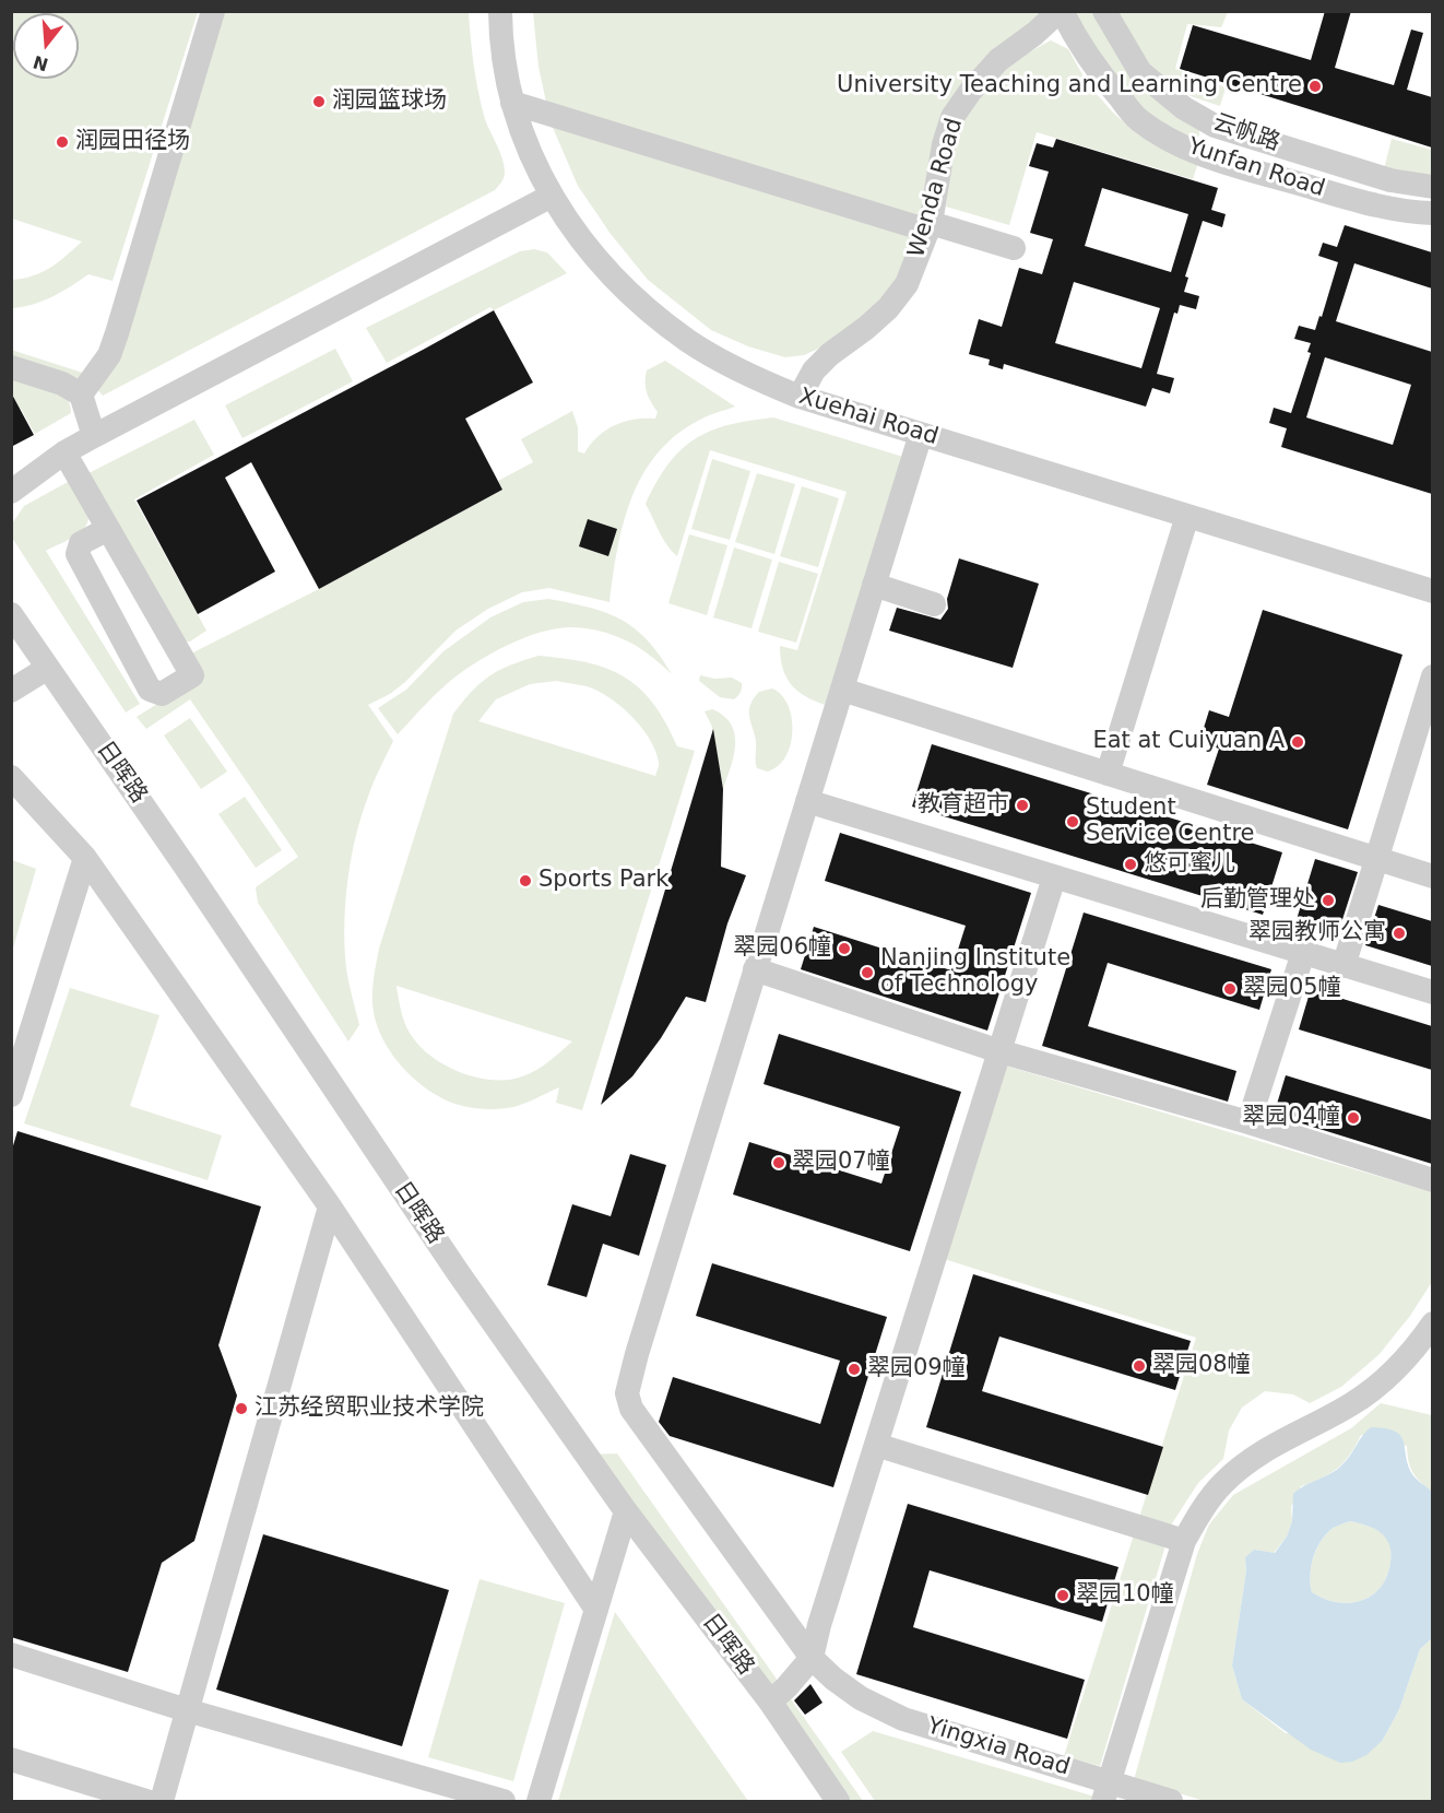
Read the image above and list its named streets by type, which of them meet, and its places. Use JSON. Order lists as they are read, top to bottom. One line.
{"streets":{"street":["云帆路","Yunfan Road","Wenda Road","Xuehai Road","日晖路","Yingxia Road"]},"crossings":[["Wenda Road","Xuehai Road"],["Xuehai Road","Yingxia Road"]],"places":["University Teaching and Learning Centre","润园篮球场","润园田径场","Eat at Cuiyuan A","教育超市","Student Service Centre","悠可蜜儿","Sports Park","后勤管理处","翠园教师公寓","翠园06幢","Nanjing Institute of Technology","翠园05幢","翠园04幢","翠园07幢","翠园08幢","翠园09幢","江苏经贸职业技术学院","翠园10幢"],"north":"bottom"}
